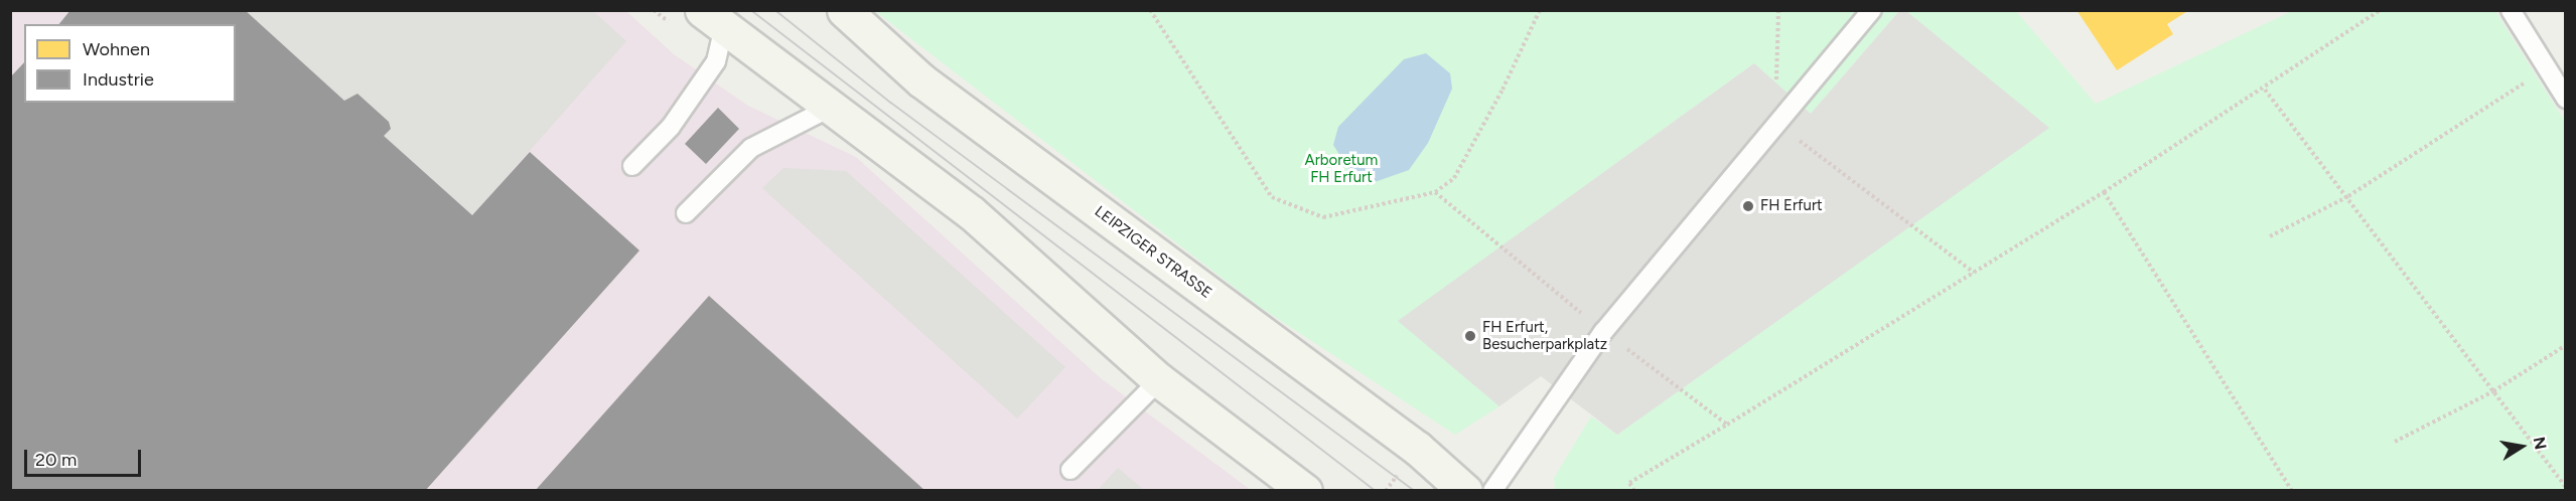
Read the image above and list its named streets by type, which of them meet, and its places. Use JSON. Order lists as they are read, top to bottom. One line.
{"streets":{"main road":["LEIPZIGER STRASSE"]},"parks":["Arboretum FH Erfurt"],"places":["FH Erfurt","FH Erfurt, Besucherparkplatz"],"legend":["Wohnen","Industrie"],"scale_bar":"20 m","north":"right"}
